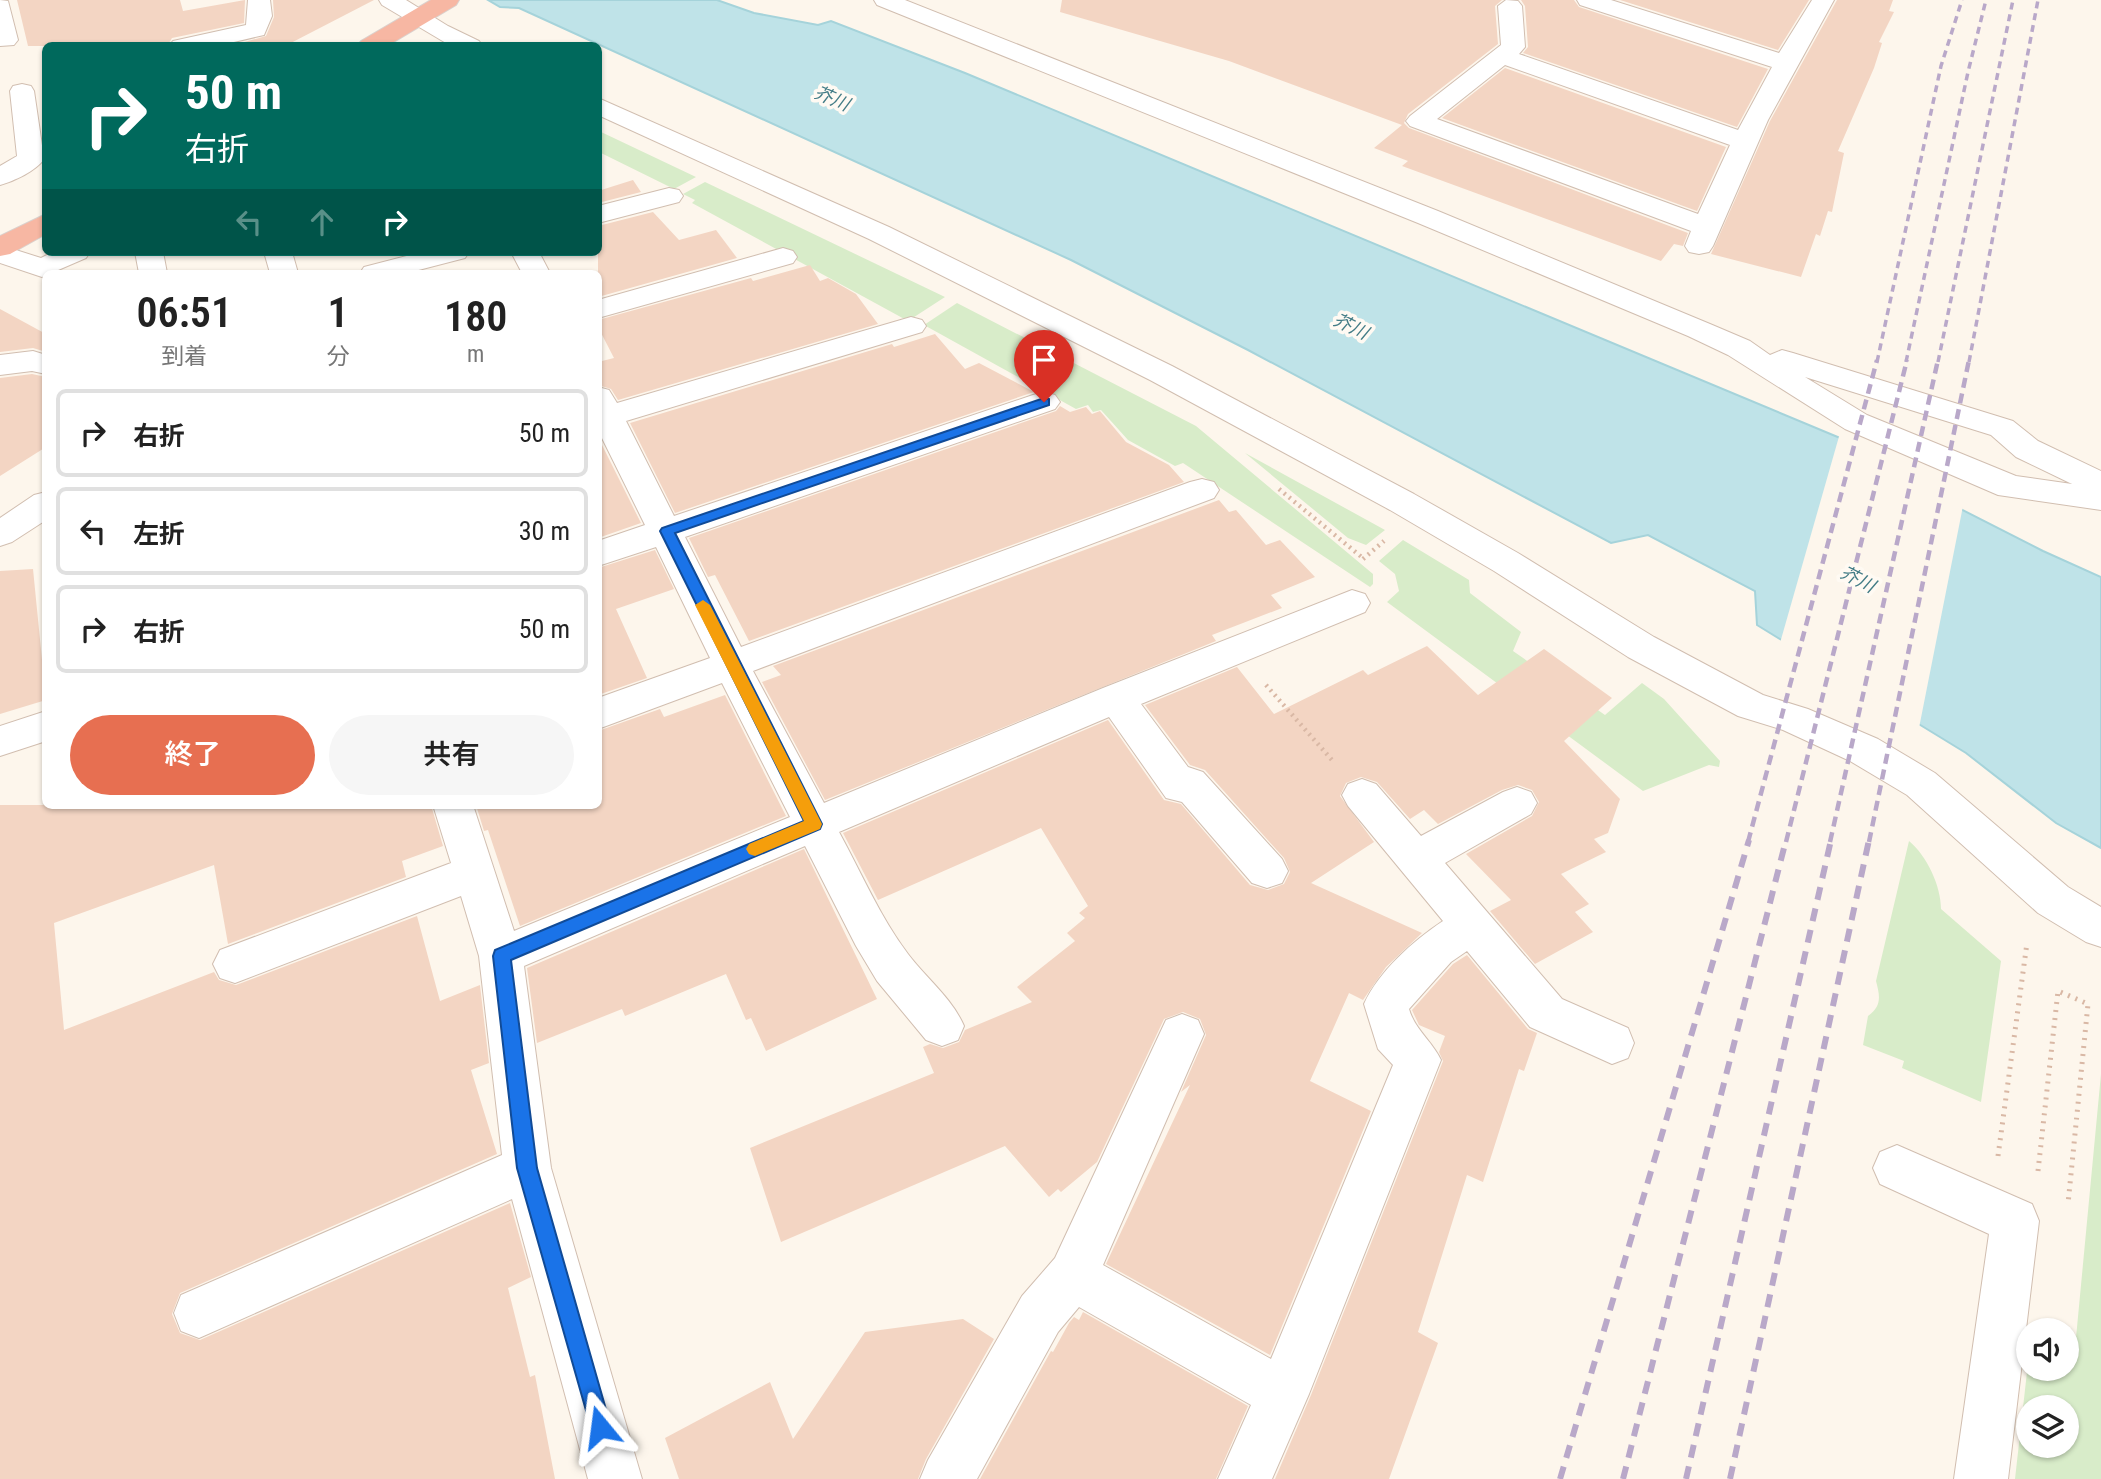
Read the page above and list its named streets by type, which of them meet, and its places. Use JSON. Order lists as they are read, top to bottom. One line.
{"water":["芥川"],"page":{"turn":["50 m","右折"],"eta":["06:51","到着","1","分","180","m"],"list":[{"name":"右折","value":"50 m"},{"name":"左折","value":"30 m"},{"name":"右折","value":"50 m"}],"buttons":["終了","共有"]}}
